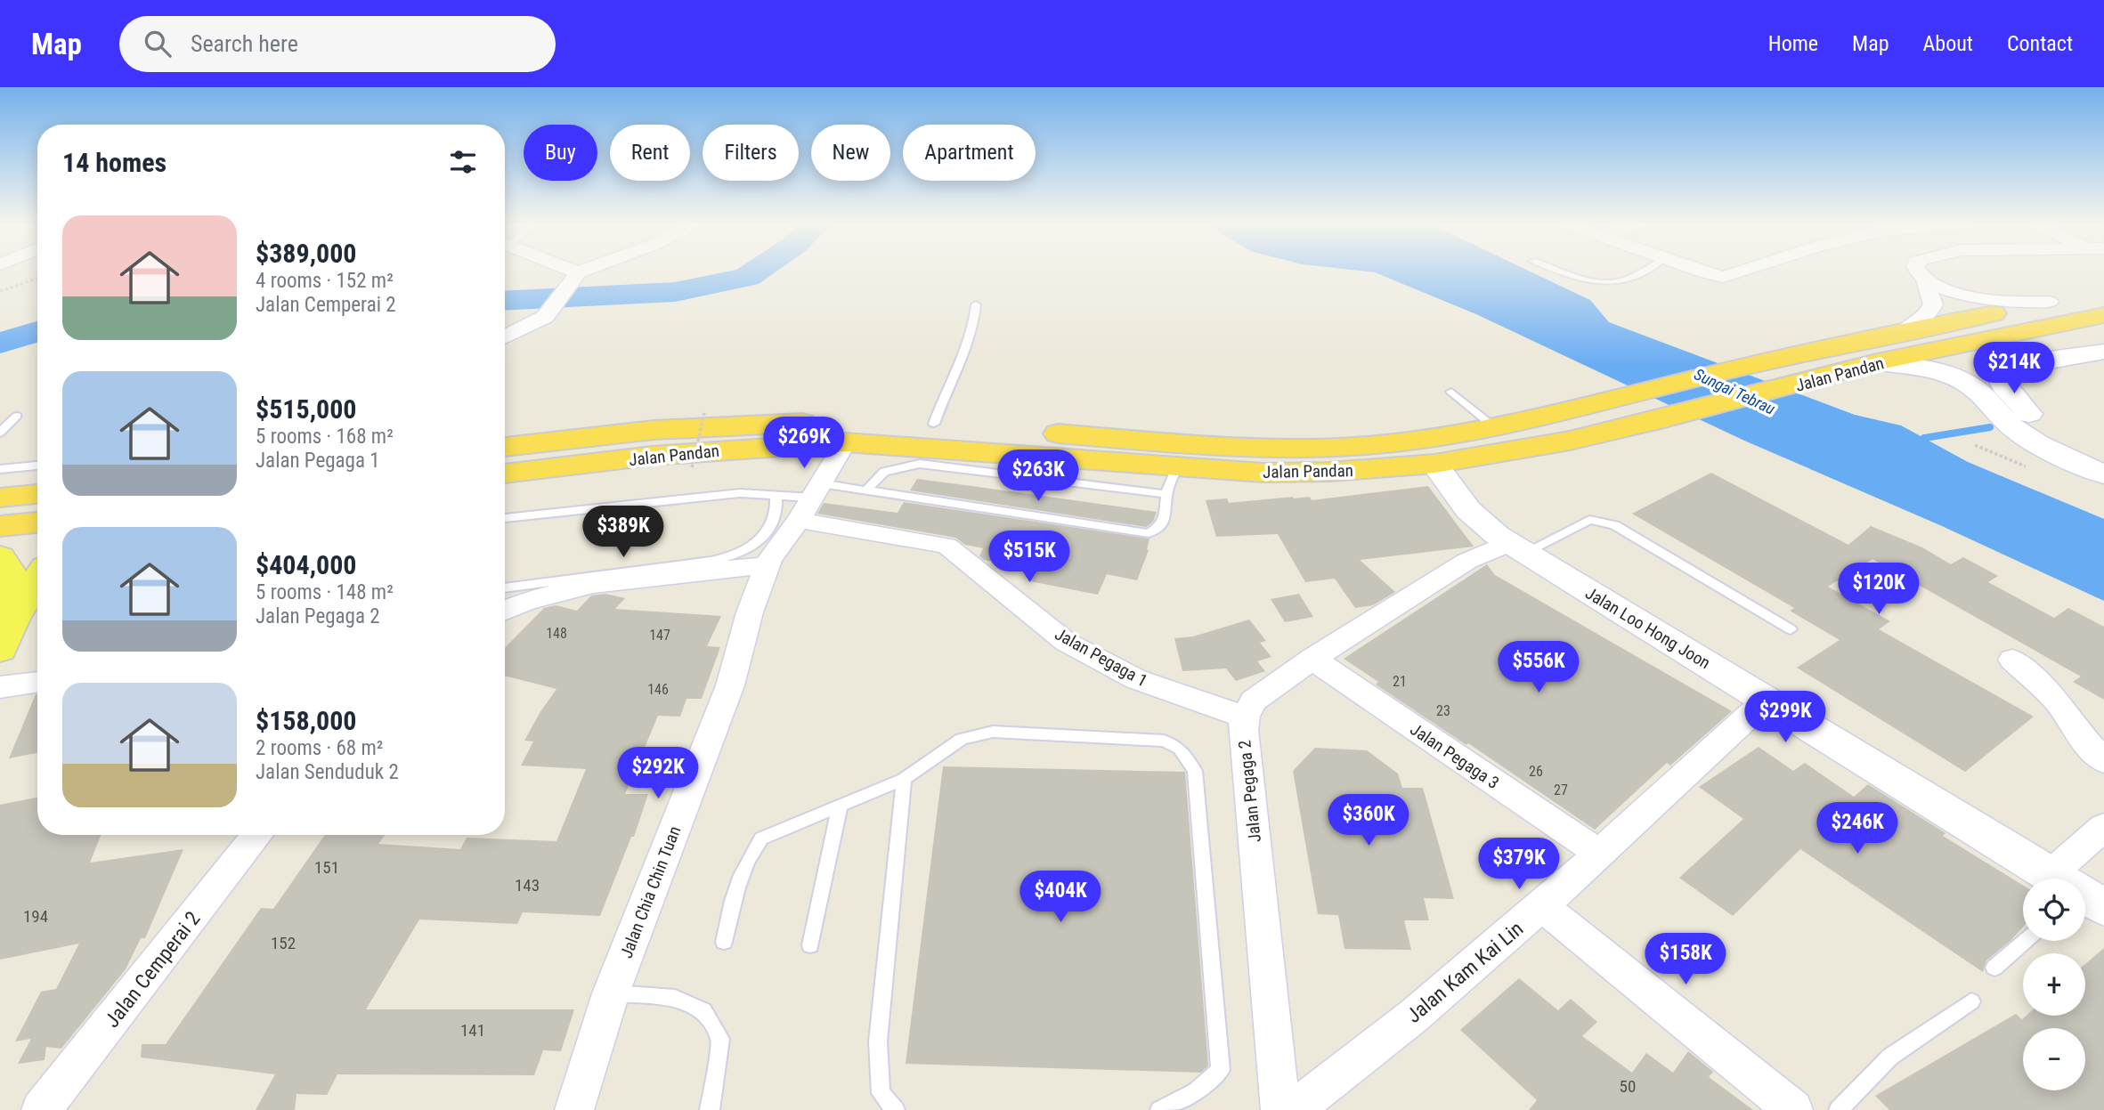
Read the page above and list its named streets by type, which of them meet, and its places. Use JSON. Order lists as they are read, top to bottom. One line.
{"streets":{"highway":["Jalan Pandan"],"street":["Jalan Loo Hong Joon","Jalan Pegaga 1","Jalan Pegaga 3","Jalan Pegaga 2","Jalan Chia Chin Tuan","Jalan Cemperai 2","Jalan Kam Kai Lin"]},"crossings":[["Jalan Pandan","Jalan Loo Hong Joon"],["Jalan Pandan","Jalan Chia Chin Tuan"],["Jalan Loo Hong Joon","Jalan Pegaga 2"],["Jalan Loo Hong Joon","Jalan Kam Kai Lin"],["Jalan Pegaga 1","Jalan Pegaga 2"],["Jalan Pegaga 1","Jalan Chia Chin Tuan"],["Jalan Pegaga 3","Jalan Pegaga 2"],["Jalan Pegaga 3","Jalan Kam Kai Lin"]],"water":["Sungai Tebrau"],"house_numbers":["148","147","21","146","23","26","27","151","143","194","152","141","50"],"page":{"header":"Map","search":"Search here","nav":["Home","Map","About","Contact"],"chip":["Buy","Rent","Filters","New","Apartment"],"heading":"14 homes","list":[{"name":"$389,000","note":"4 rooms · 152 m² · Jalan Cemperai 2"},{"name":"$515,000","note":"5 rooms · 168 m² · Jalan Pegaga 1"},{"name":"$404,000","note":"5 rooms · 148 m² · Jalan Pegaga 2"},{"name":"$158,000","note":"2 rooms · 68 m² · Jalan Senduduk 2"}],"price":["$214K","$269K","$263K","$389K","$515K","$120K","$556K","$299K","$292K","$360K","$246K","$379K","$404K","$158K"],"map_buttons":["+","−"]}}
